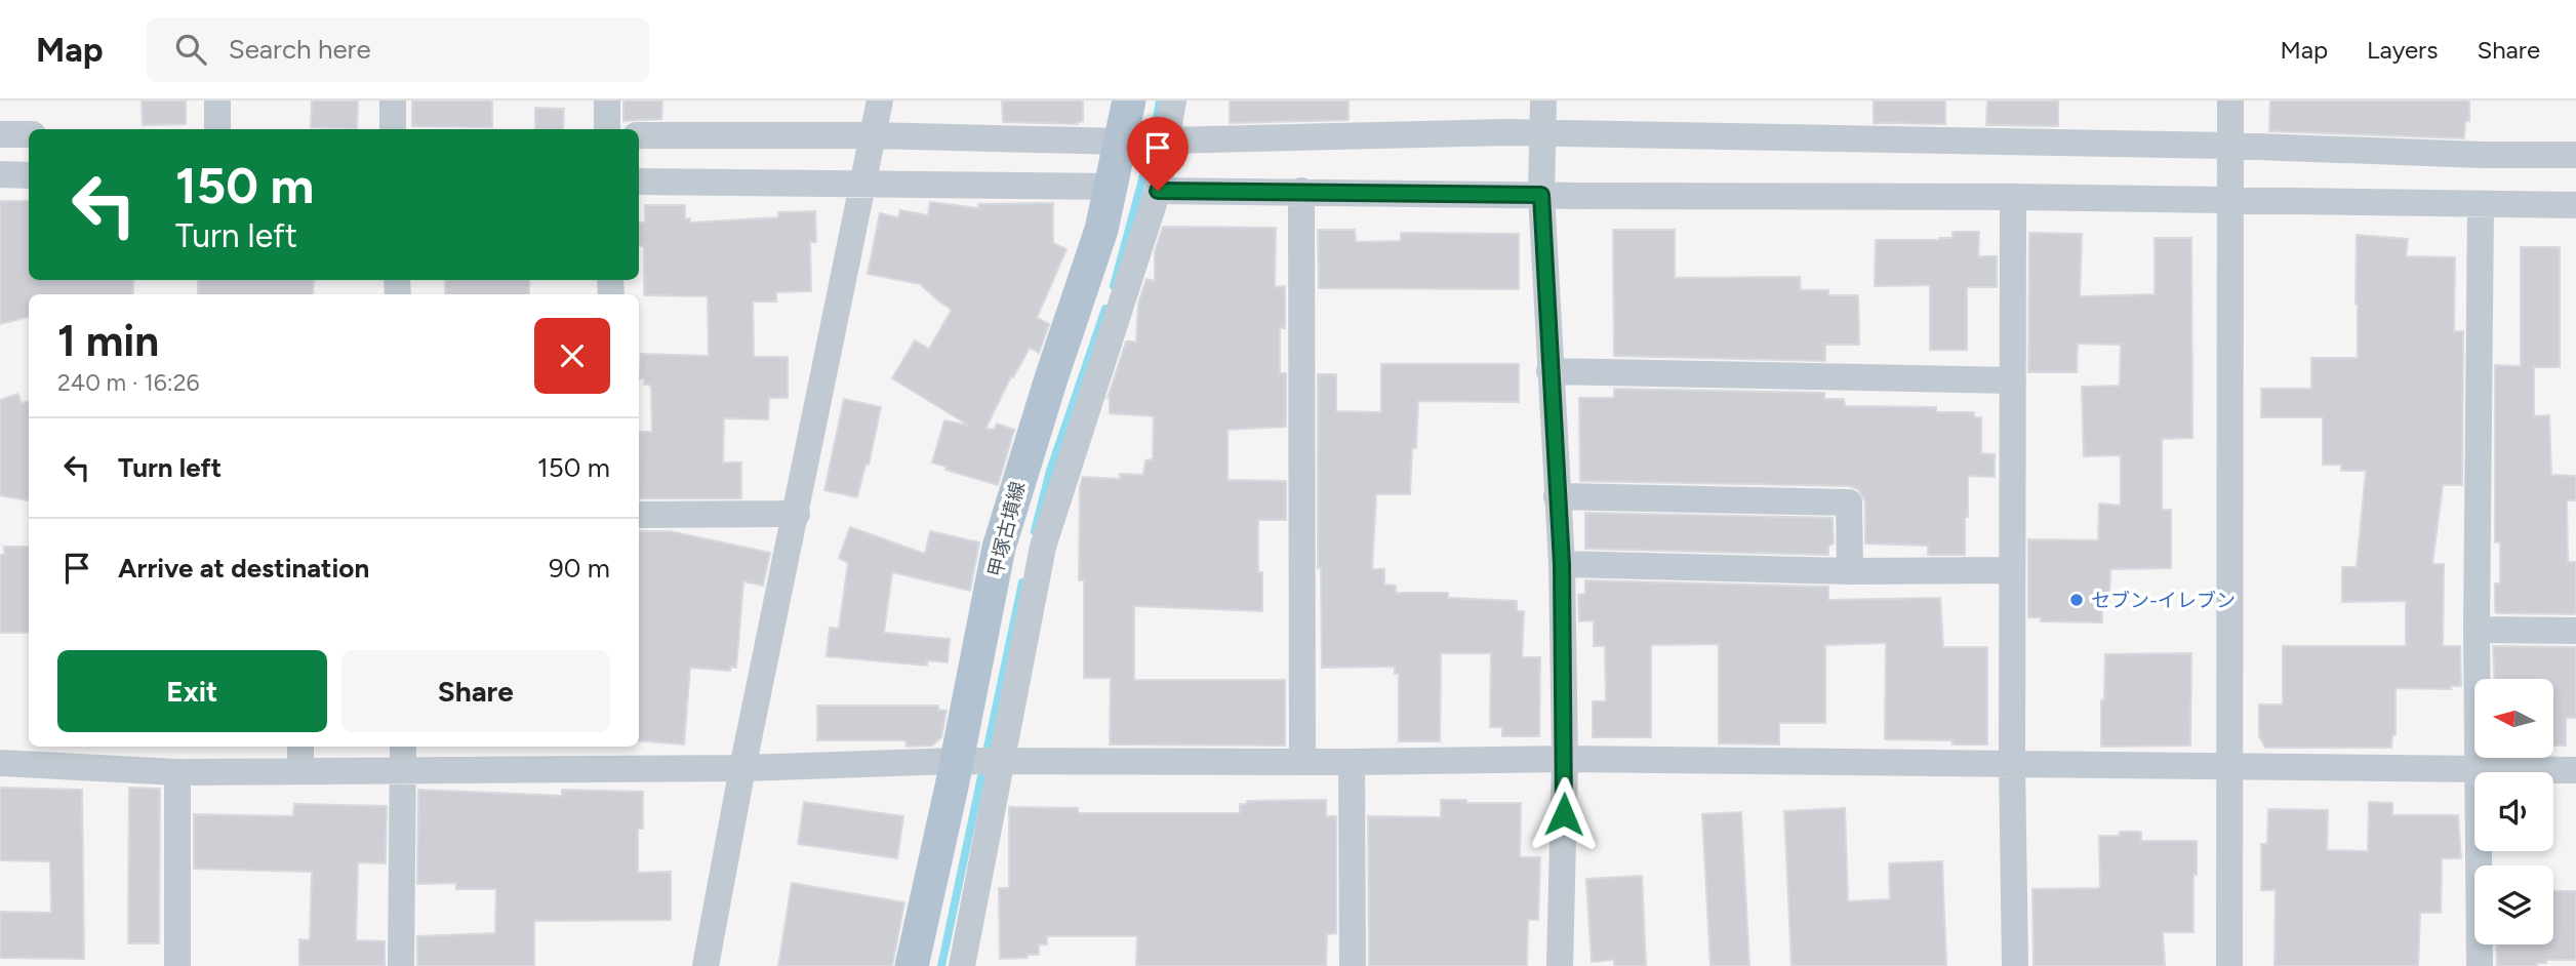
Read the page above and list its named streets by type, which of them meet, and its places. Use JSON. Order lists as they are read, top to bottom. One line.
{"streets":{"main road":["甲塚古墳線"]},"places":["セブン-イレブン"],"north":"left","page":{"header":"Map","search":"Search here","nav":["Map","Layers","Share"],"turn":["150 m","Turn left"],"heading":["1 min","240 m · 16:26"],"list":[{"name":"Turn left","value":"150 m"},{"name":"Arrive at destination","value":"90 m"}],"buttons":["Exit","Share"]}}
